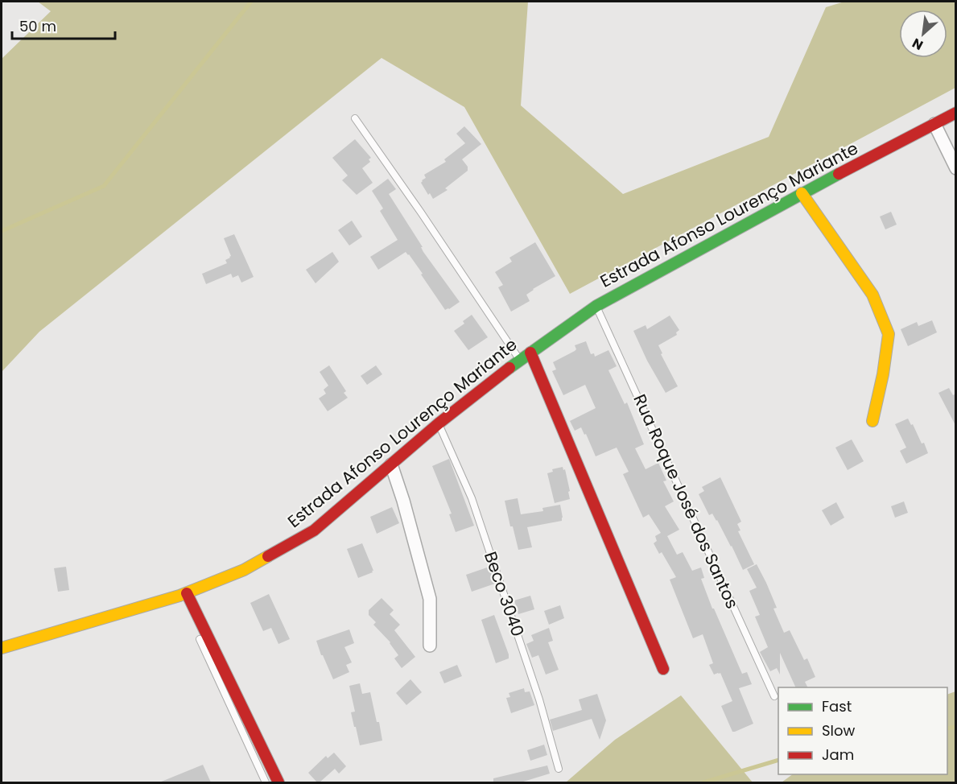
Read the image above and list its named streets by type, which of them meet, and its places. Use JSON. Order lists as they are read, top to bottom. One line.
{"streets":{"main road":["Estrada Afonso Lourenço Mariante"],"lane":["Rua Roque José dos Santos","Beco 3040"]},"crossings":[["Estrada Afonso Lourenço Mariante","Rua Roque José dos Santos"],["Estrada Afonso Lourenço Mariante","Beco 3040"]],"legend":["Fast","Slow","Jam"],"scale_bar":"50 m","north":"bottom left"}
